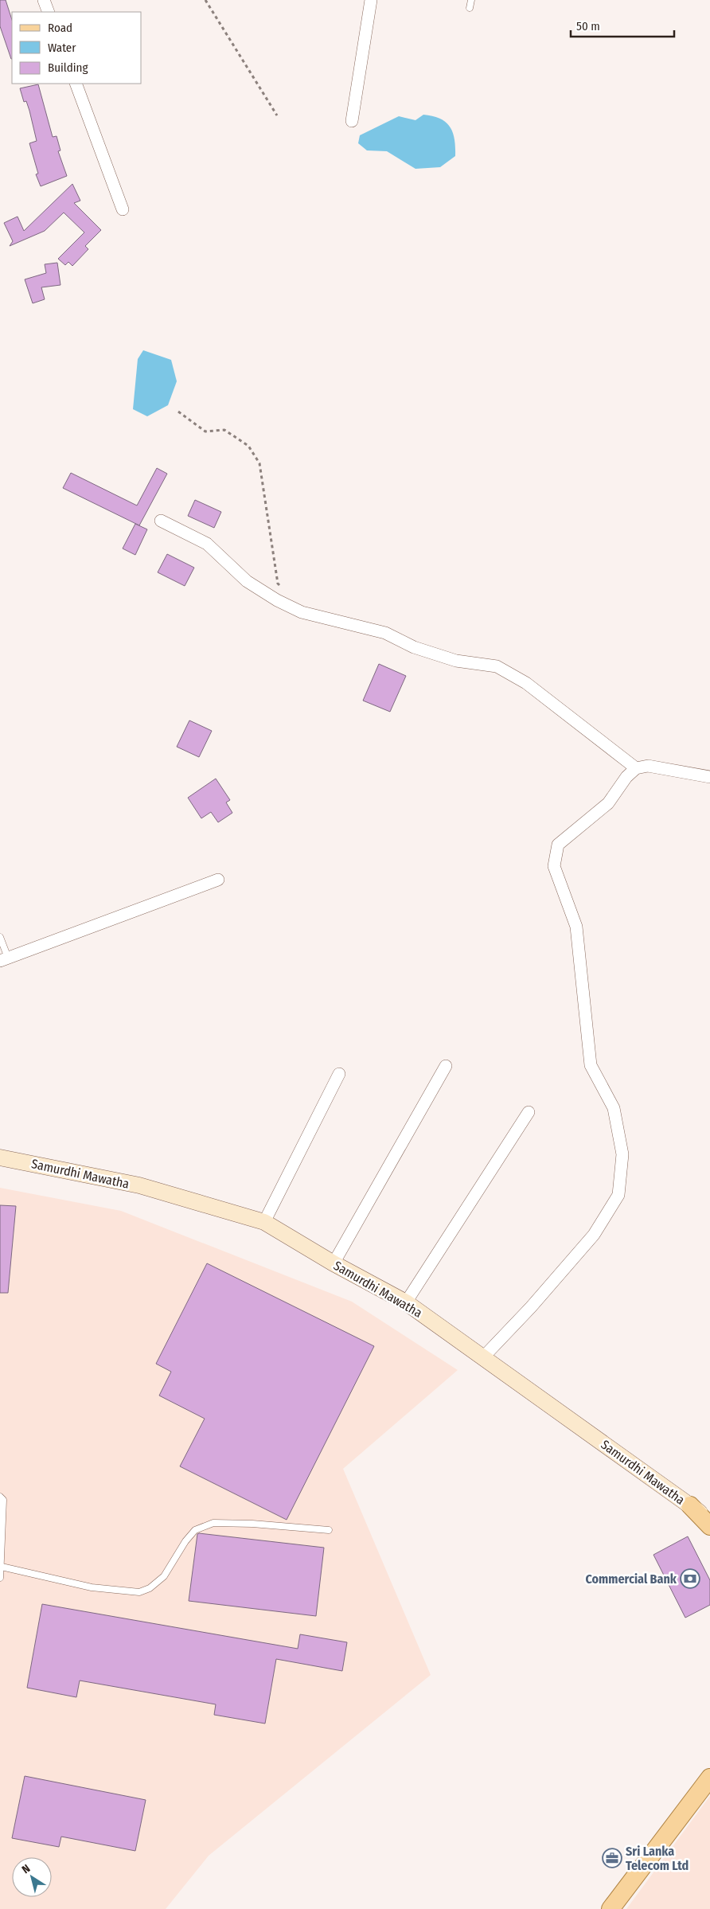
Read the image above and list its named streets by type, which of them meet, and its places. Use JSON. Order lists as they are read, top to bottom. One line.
{"streets":{"main road":["Samurdhi Mawatha"]},"places":{"bank":["Commercial Bank"],"office":["Sri Lanka Telecom Ltd"]},"legend":["Road","Water","Building"],"scale_bar":"50 m","north":"top left"}
